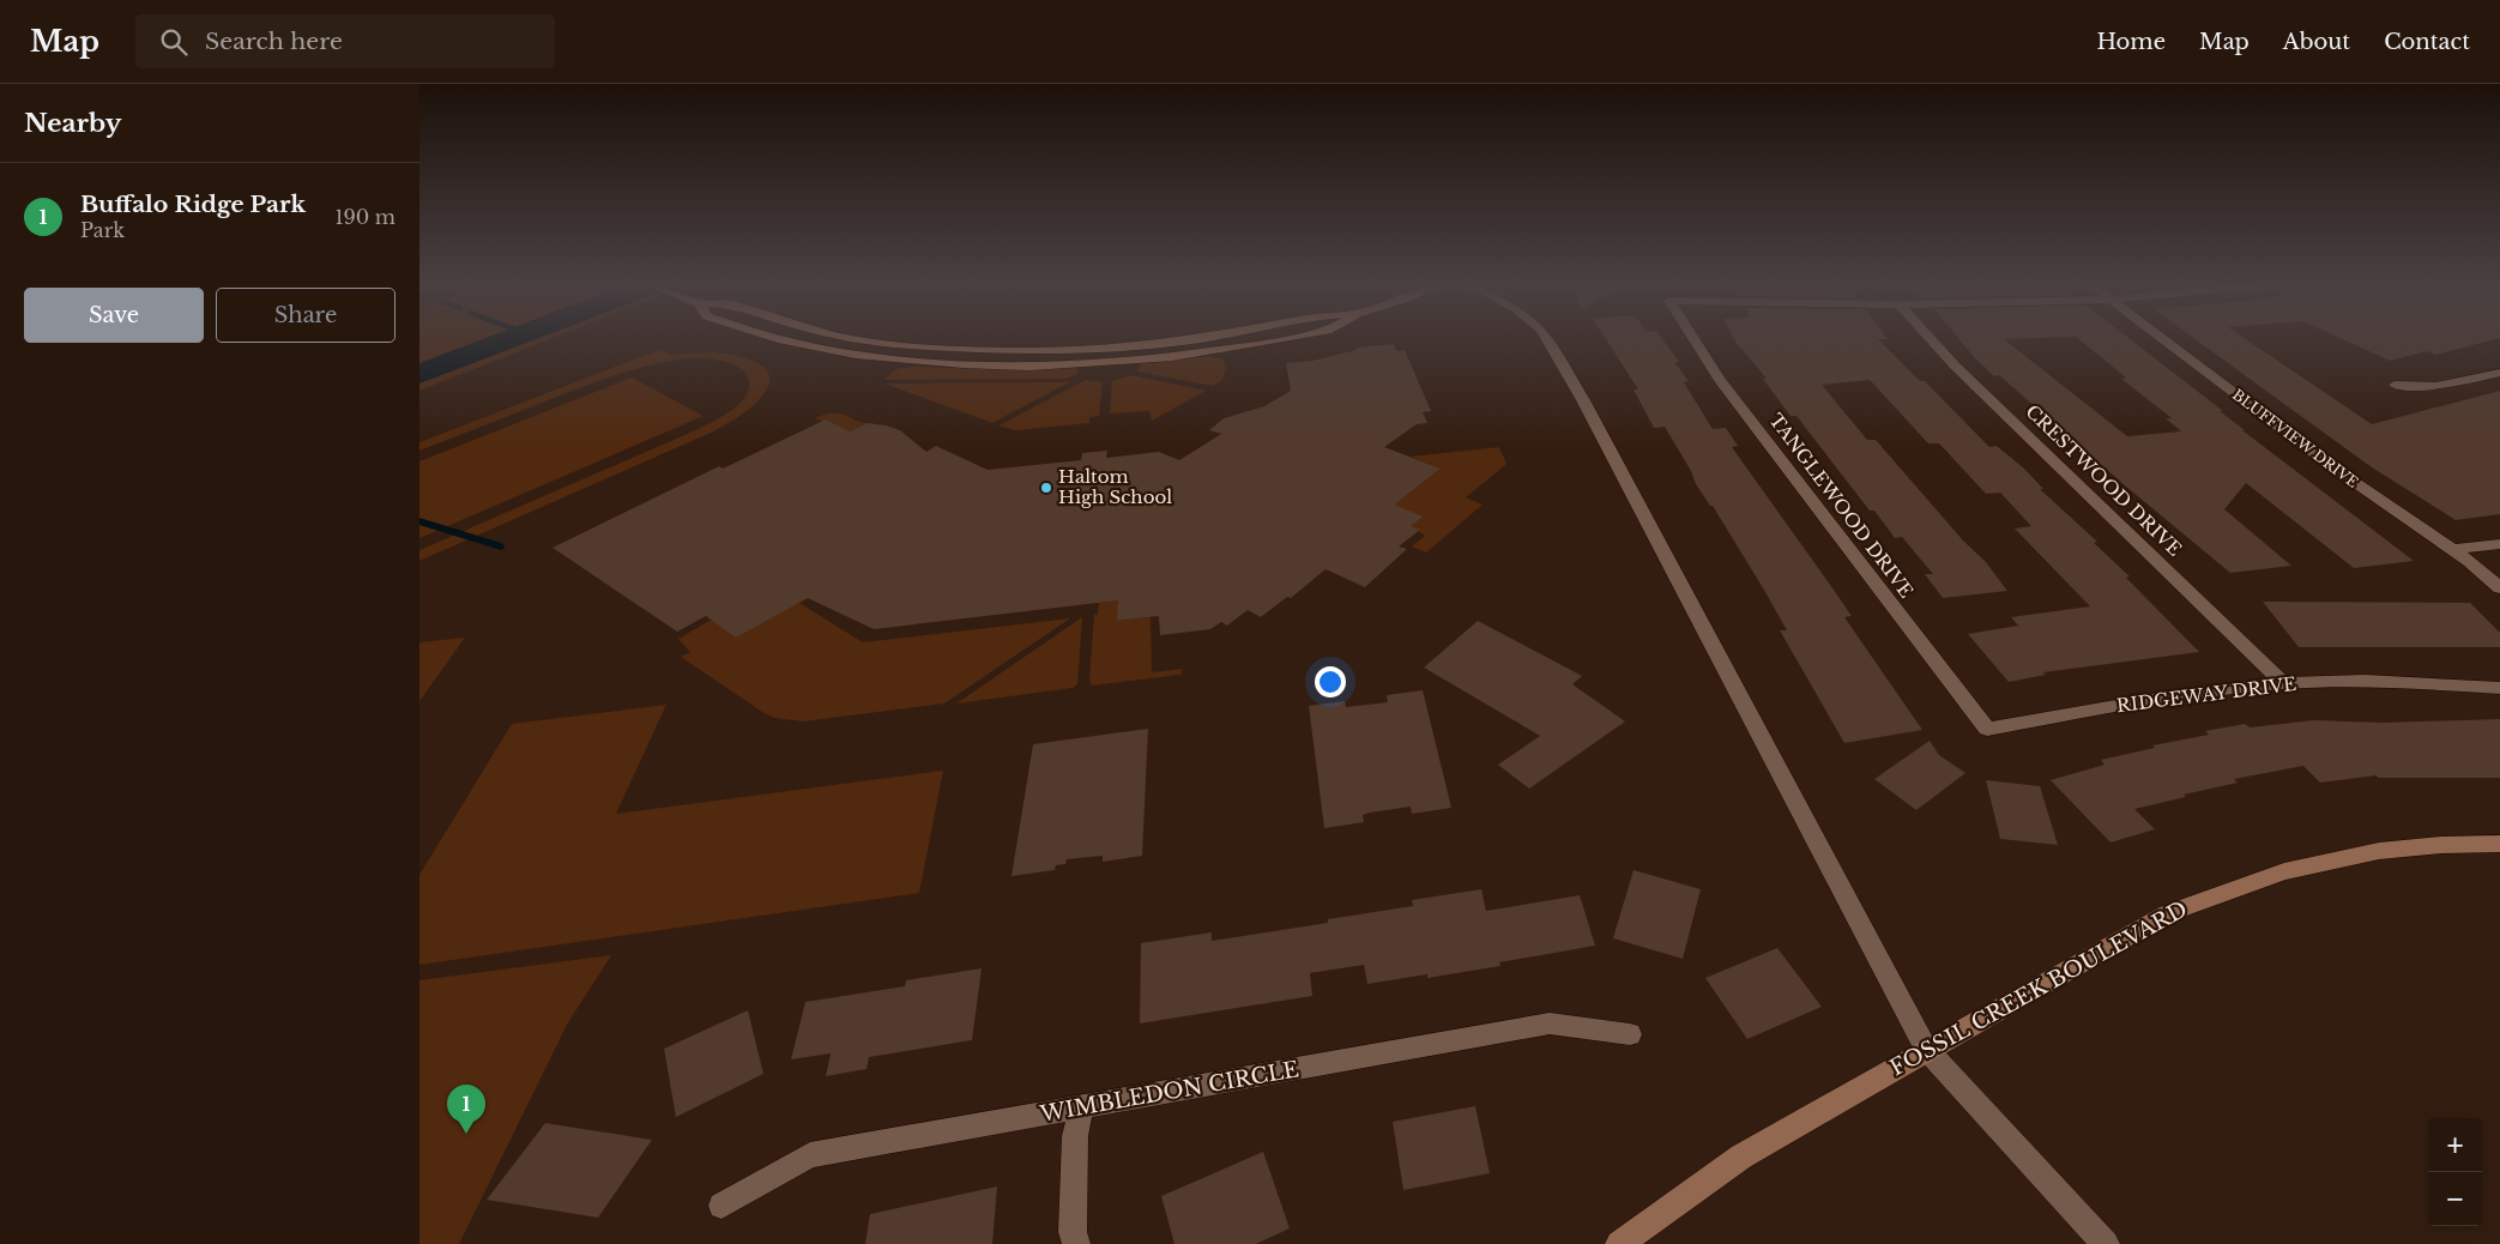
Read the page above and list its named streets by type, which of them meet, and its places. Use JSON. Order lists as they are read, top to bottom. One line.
{"streets":{"main road":["FOSSIL CREEK BOULEVARD"],"street":["BLUFFVIEW DRIVE","CRESTWOOD DRIVE","TANGLEWOOD DRIVE","RIDGEWAY DRIVE","WIMBLEDON CIRCLE"]},"crossings":[["CRESTWOOD DRIVE","RIDGEWAY DRIVE"],["TANGLEWOOD DRIVE","RIDGEWAY DRIVE"]],"places":["Haltom High School"],"page":{"header":"Map","search":"Search here","nav":["Home","Map","About","Contact"],"heading":"Nearby","list":[{"mark":"1","name":"Buffalo Ridge Park","note":"Park","value":"190 m"}],"buttons":["Save","Share"],"pins":"1","map_buttons":["+","−"]}}
